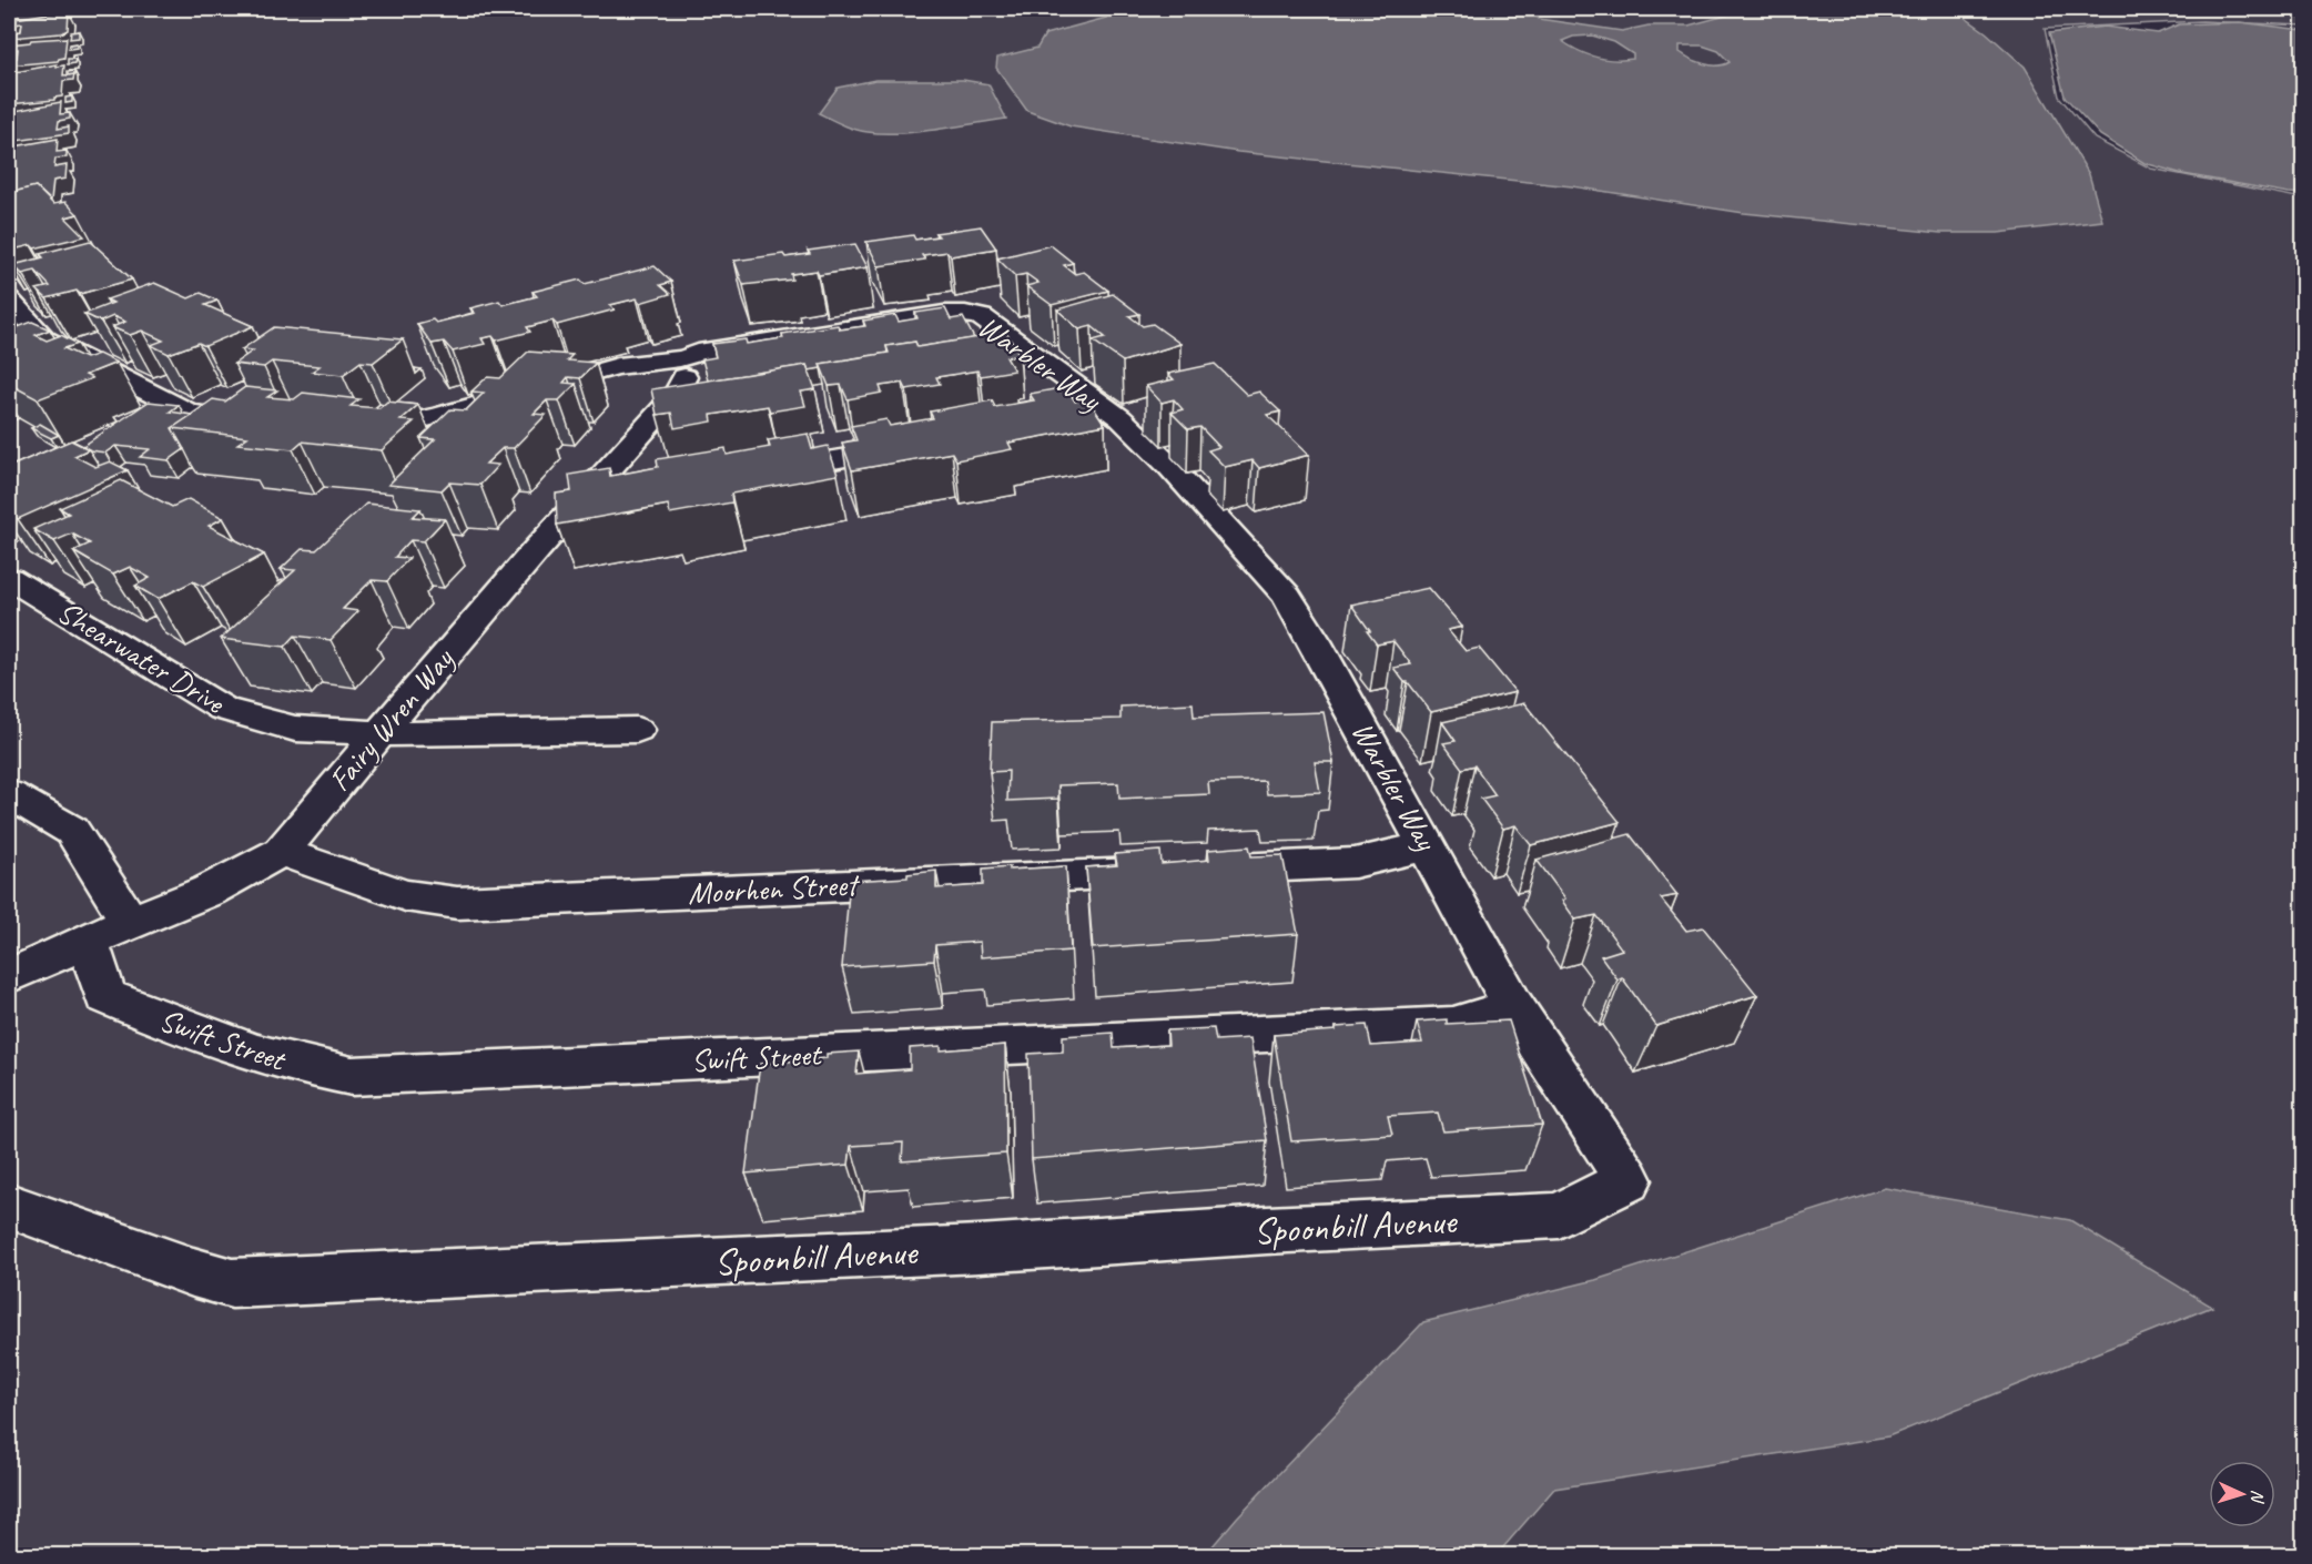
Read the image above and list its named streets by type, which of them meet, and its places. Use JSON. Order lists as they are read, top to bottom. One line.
{"streets":{"street":["Warbler Way","Shearwater Drive","Fairy Wren Way","Moorhen Street","Swift Street","Spoonbill Avenue"]},"crossings":[["Warbler Way","Fairy Wren Way"],["Warbler Way","Moorhen Street"],["Warbler Way","Swift Street"],["Warbler Way","Spoonbill Avenue"],["Shearwater Drive","Fairy Wren Way"],["Fairy Wren Way","Moorhen Street"],["Fairy Wren Way","Swift Street"]],"north":"right"}
